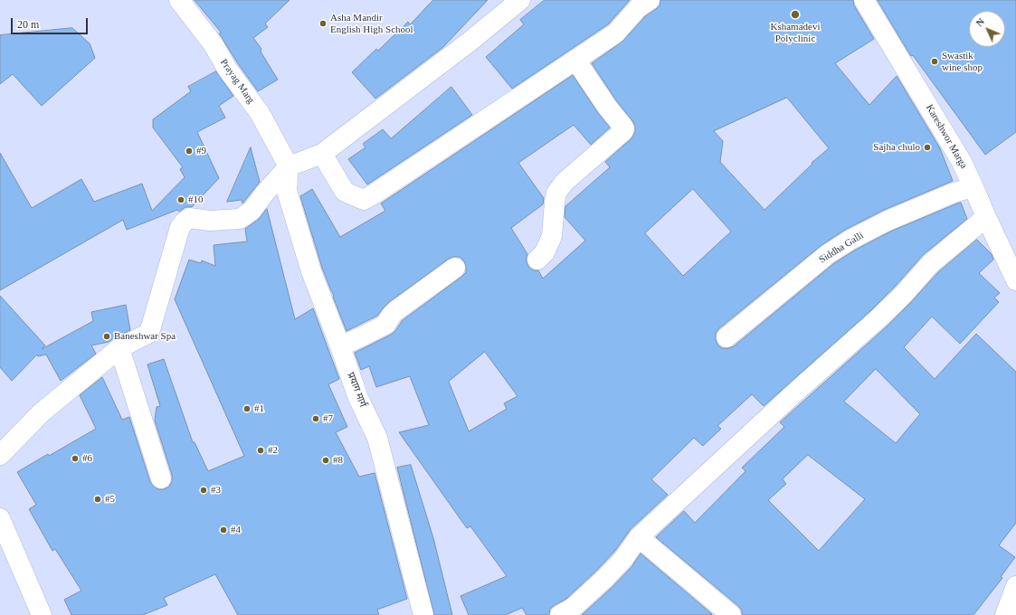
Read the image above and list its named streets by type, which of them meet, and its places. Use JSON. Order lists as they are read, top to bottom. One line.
{"streets":{"street":["Prayag Marg","Kareshwor Marga","Siddha Galli","प्रयाग मार्ग"]},"crossings":[["Prayag Marg","प्रयाग मार्ग"],["Kareshwor Marga","Siddha Galli"]],"places":["Kshamadevi Polyclinic","Asha Mandir English High School","Swastik wine shop","Sajha chulo","#9","#10","Baneshwar Spa","#1","#7","#2","#6","#8","#3","#5","#4"],"scale_bar":"20 m","north":"top left"}
